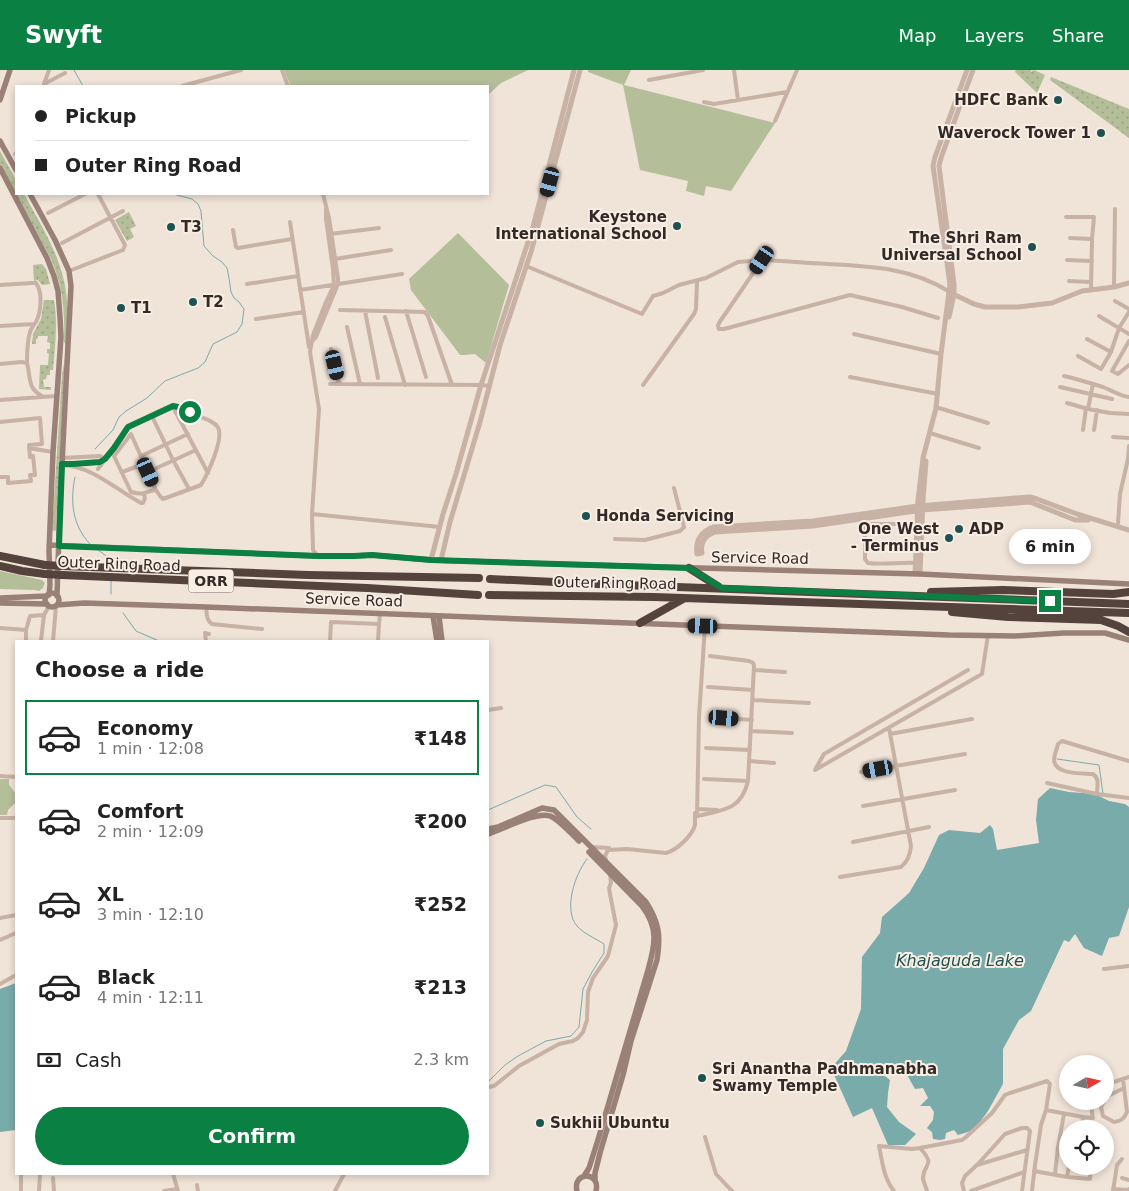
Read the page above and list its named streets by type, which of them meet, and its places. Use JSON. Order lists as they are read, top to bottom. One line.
{"streets":{"highway":["Outer Ring Road","ORR"],"main road":["Service Road"]},"water":["Khajaguda Lake"],"places":["HDFC Bank","Waverock Tower 1","Keystone International School","T3","The Shri Ram Universal School","T2","T1","Honda Servicing","ADP","One West - Terminus","Sri Anantha Padhmanabha Swamy Temple","Sukhii Ubuntu"],"north":"right","page":{"header":"Swyft","nav":["Map","Layers","Share"],"banner":["Pickup","Outer Ring Road"],"bubble":"6 min","heading":"Choose a ride","list":[{"name":"Economy","note":"1 min · 12:08","value":"₹148"},{"name":"Comfort","note":"2 min · 12:09","value":"₹200"},{"name":"XL","note":"3 min · 12:10","value":"₹252"},{"name":"Black","note":"4 min · 12:11","value":"₹213"}],"pay":["Cash","2.3 km"],"buttons":"Confirm"}}
